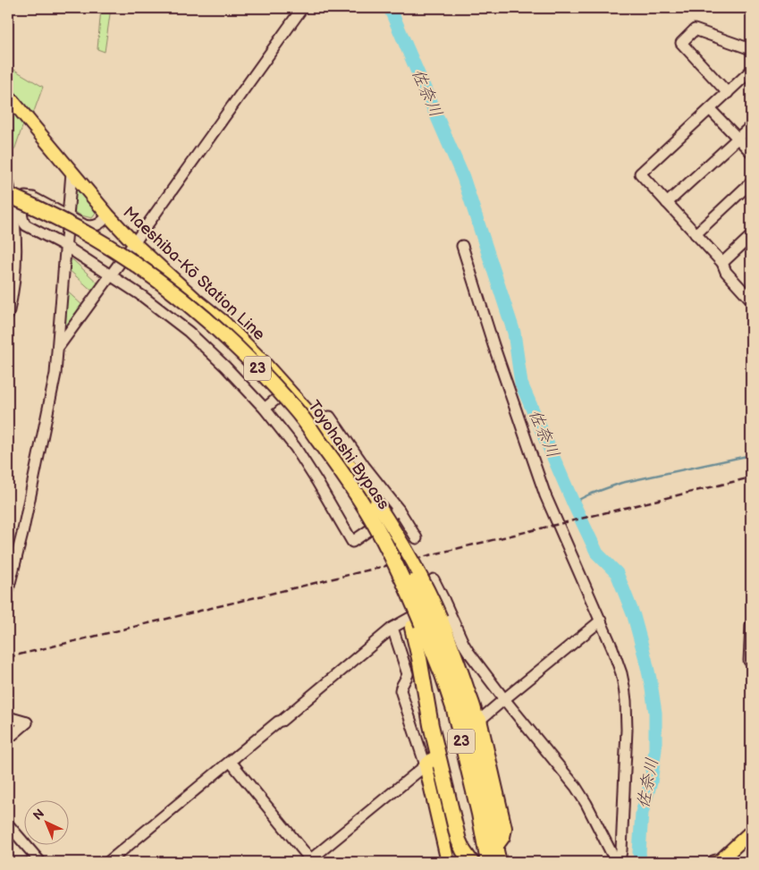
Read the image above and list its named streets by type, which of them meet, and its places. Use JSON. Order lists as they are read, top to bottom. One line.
{"streets":{"highway":["23","Toyohashi Bypass"],"main road":["Maeshiba-Kō Station Line"]},"crossings":[["Maeshiba-Kō Station Line","Toyohashi Bypass"]],"water":["佐奈川"],"north":"top left"}
